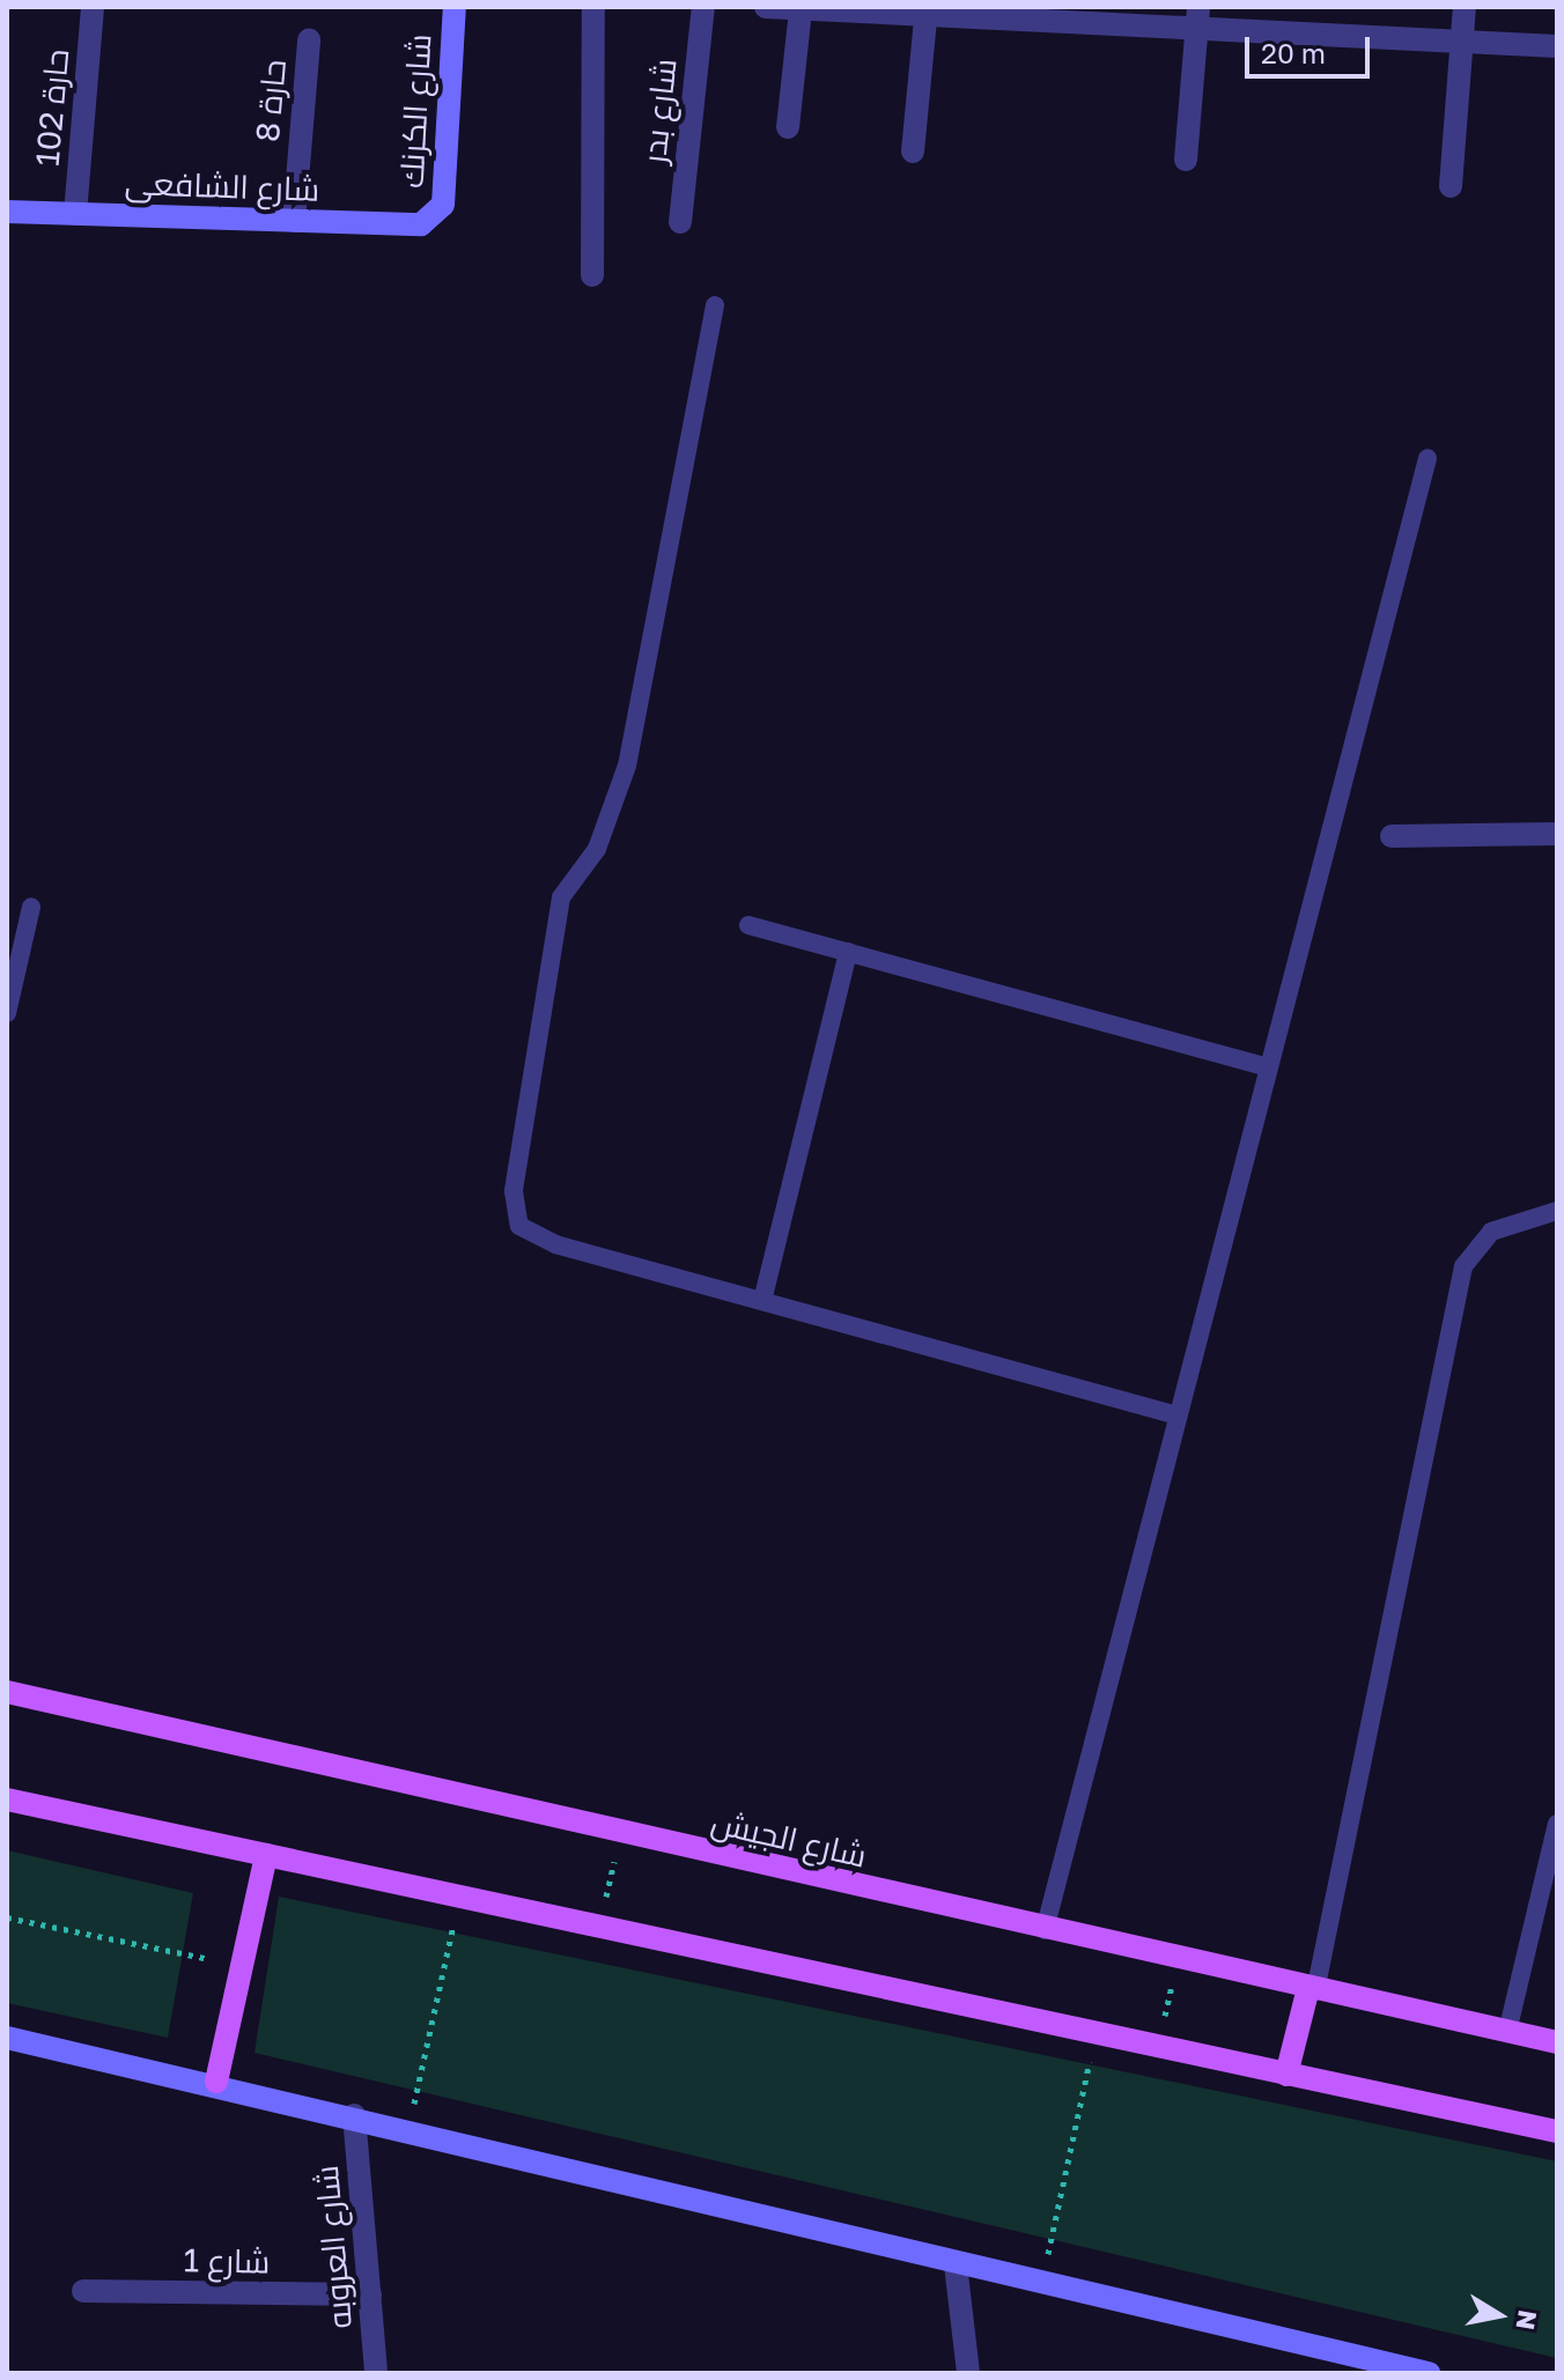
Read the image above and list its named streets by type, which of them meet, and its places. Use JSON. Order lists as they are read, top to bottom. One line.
{"streets":{"main road":["شارع الجيش"],"street":["حارة 8","حارة 102","شارع الكرنك","شارع بدر","شارع الشافعى","شارع العروبه","شارع 1"]},"crossings":[["حارة 8","شارع الشافعى"],["حارة 102","شارع الشافعى"],["شارع الكرنك","شارع الشافعى"],["شارع العروبه","شارع 1"]],"scale_bar":"20 m","north":"right"}
